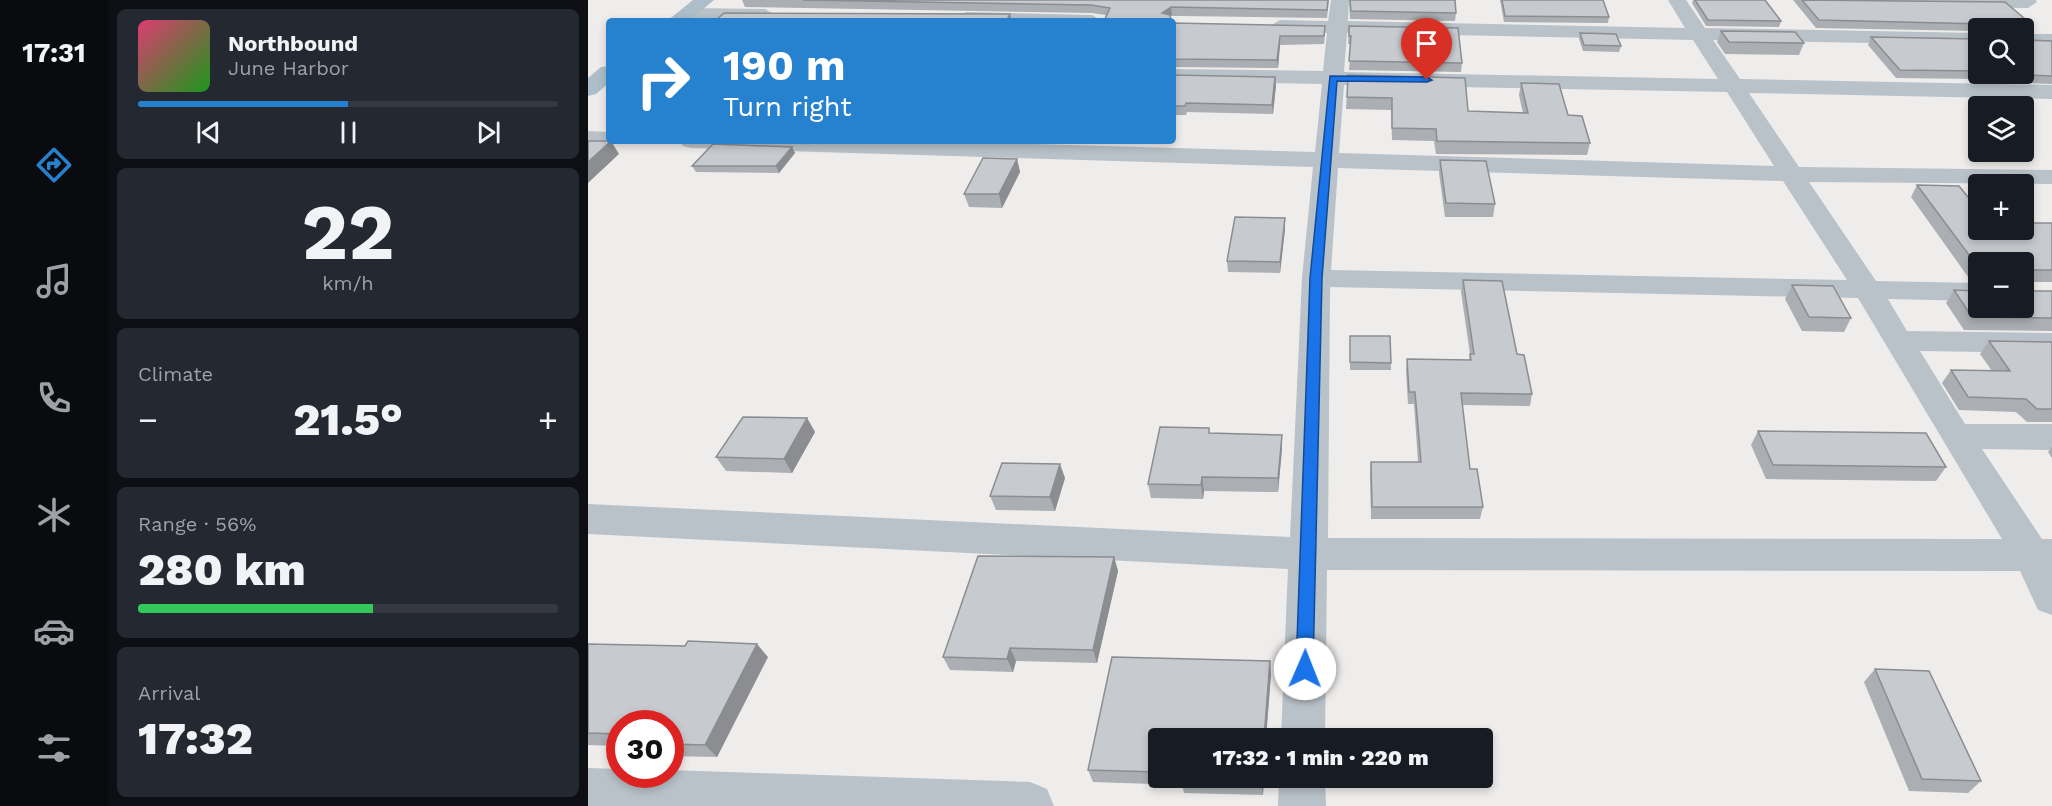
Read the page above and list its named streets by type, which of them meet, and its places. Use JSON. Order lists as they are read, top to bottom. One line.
{"page":{"tabs":"17:31","map_buttons":["+","−"],"turn":["190 m","Turn right"],"song":["Northbound","June Harbor"],"tile":[["22","km/h"],"Climate",["Range · 56%","280 km"],["Arrival","17:32"]],"heat":["−","21.5°","+"],"limit":"30","trip":"17:32 · 1 min · 220 m"}}
